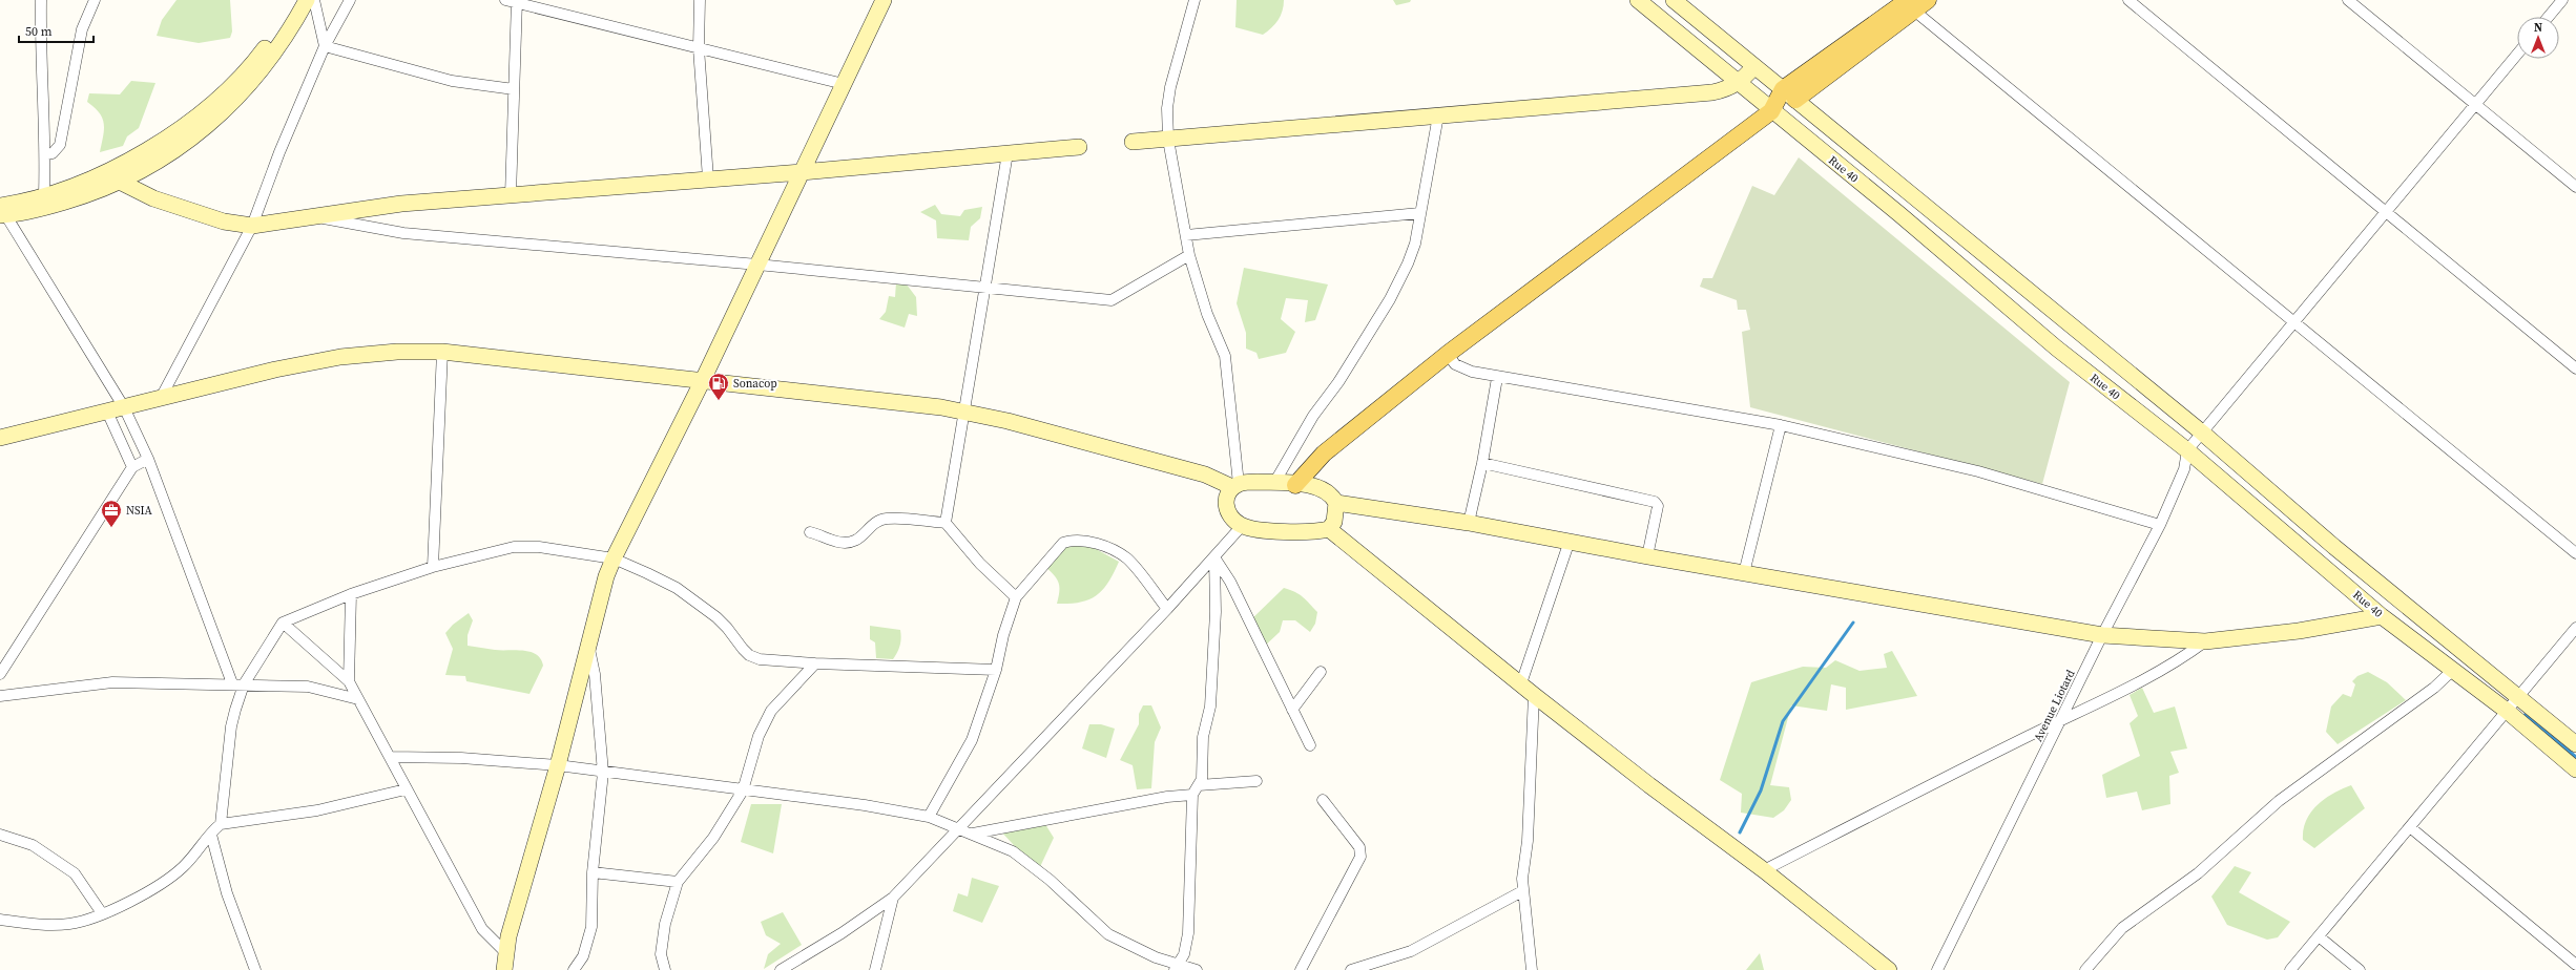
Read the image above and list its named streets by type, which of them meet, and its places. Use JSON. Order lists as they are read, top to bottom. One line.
{"streets":{"main road":["Rue 40"],"street":["Avenue Liotard"]},"crossings":[["Rue 40","Avenue Liotard"]],"places":{"fuel station":["Sonacop"],"office":["NSIA"]},"scale_bar":"50 m","north":"top"}
